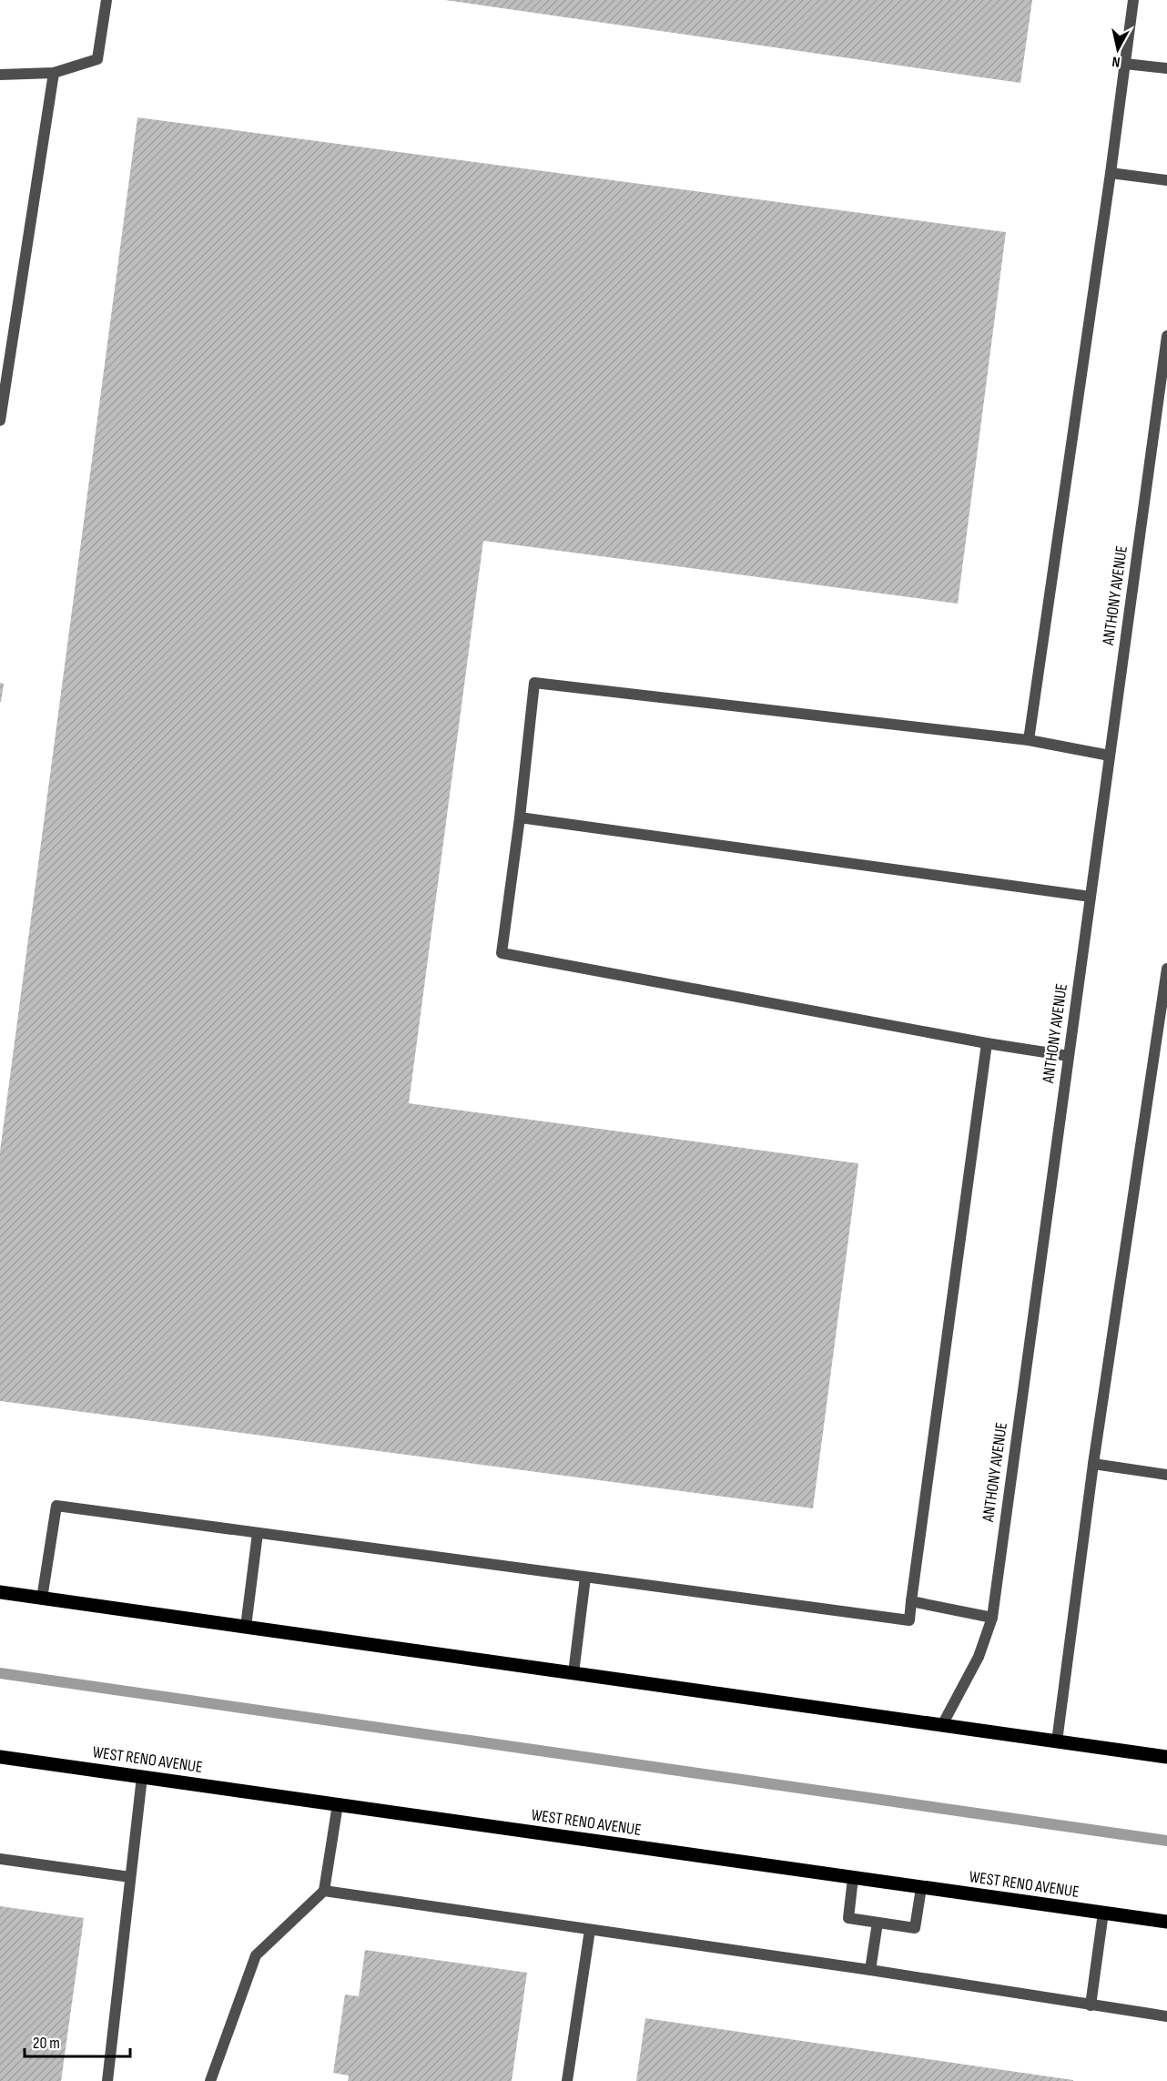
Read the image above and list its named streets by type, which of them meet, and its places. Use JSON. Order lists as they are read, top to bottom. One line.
{"streets":{"main road":["WEST RENO AVENUE"],"street":["ANTHONY AVENUE"]},"scale_bar":"20 m","north":"bottom"}
